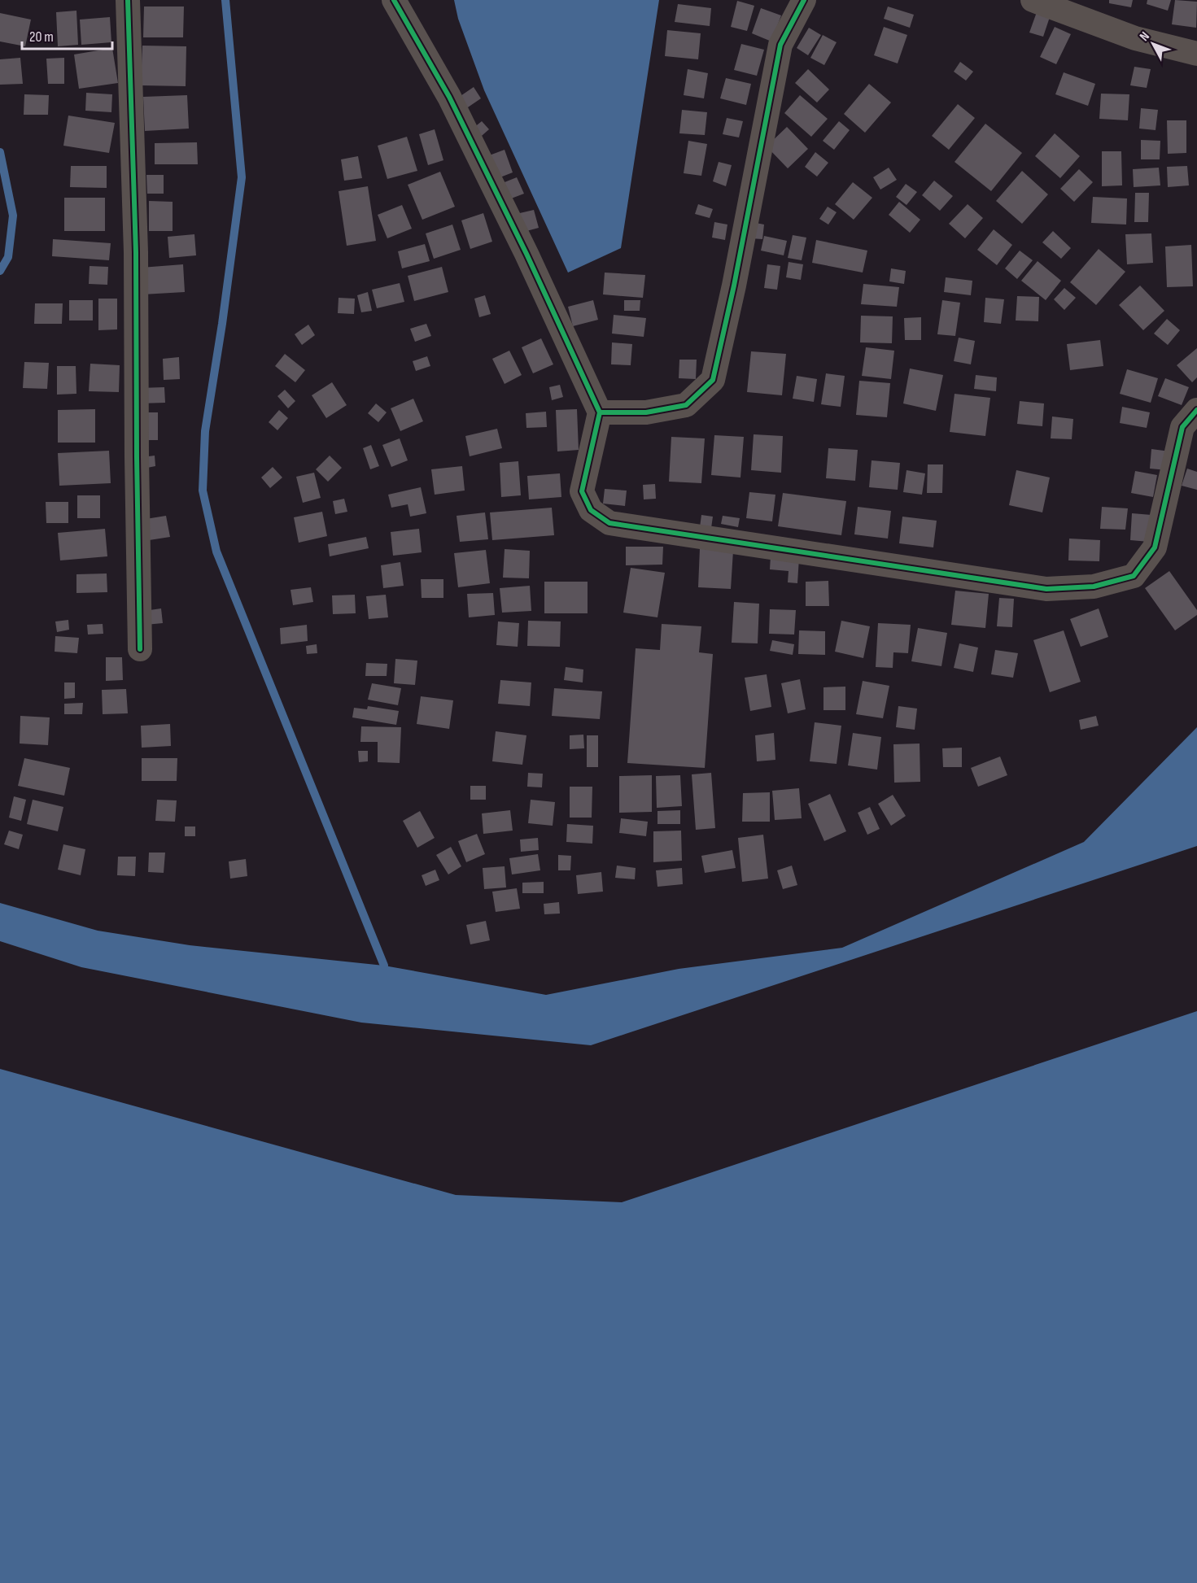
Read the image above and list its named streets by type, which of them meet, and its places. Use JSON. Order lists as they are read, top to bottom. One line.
{"scale_bar":"20 m","north":"top left"}
